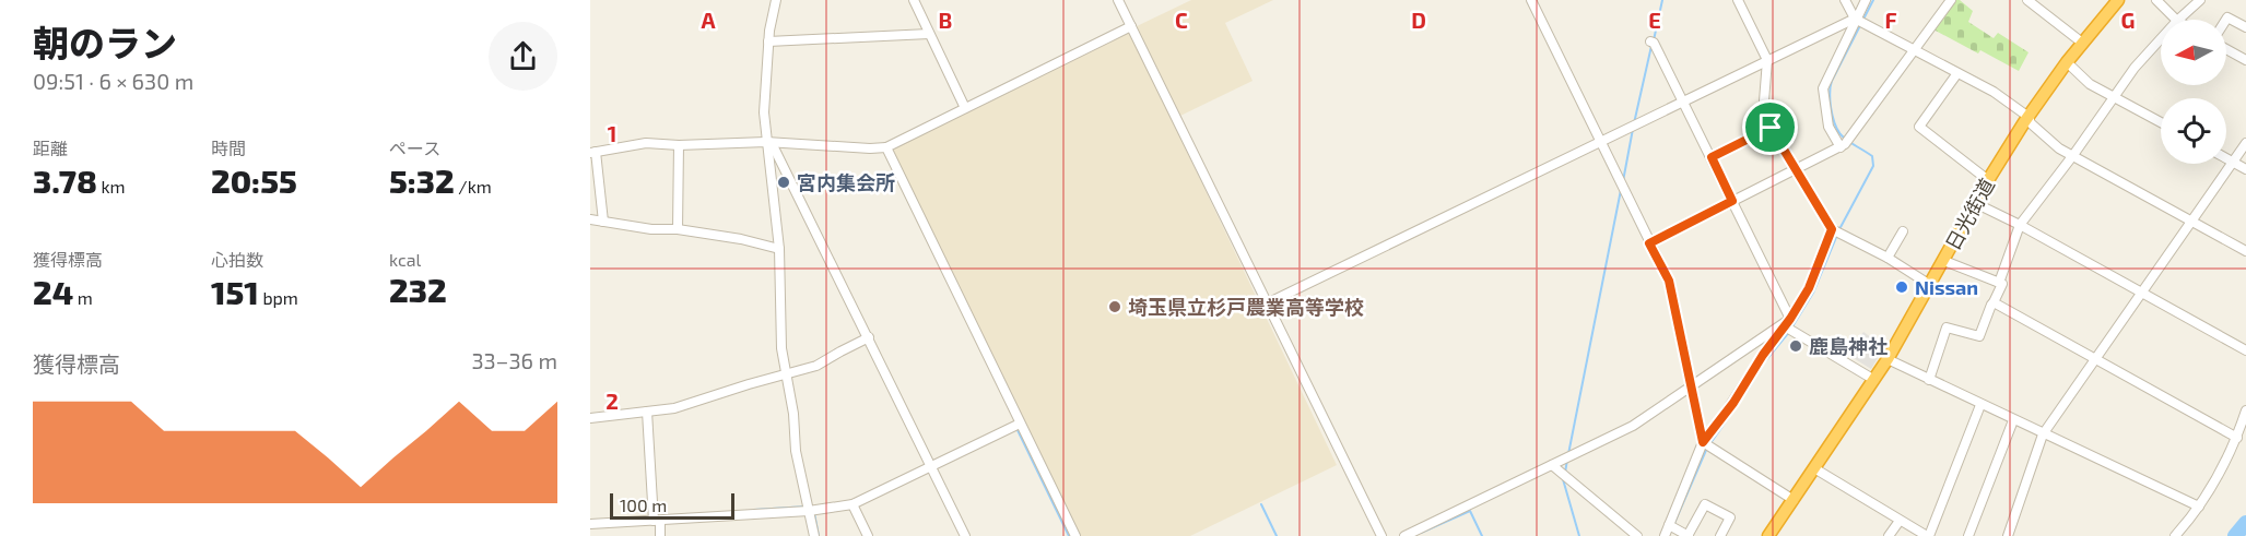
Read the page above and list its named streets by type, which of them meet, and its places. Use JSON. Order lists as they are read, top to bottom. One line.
{"streets":{"highway":["日光街道"]},"places":["宮内集会所","Nissan","埼玉県立杉戸農業高等学校","鹿島神社"],"scale_bar":"100 m","north":"left","page":{"heading":["朝のラン","09:51 · 6 × 630 m"],"stats":[["距離","3.78 km"],["時間","20:55"],["ペース","5:32 /km"],["獲得標高","24 m"],["心拍数","151 bpm"],["kcal","232"]],"chart":["獲得標高","33–36 m"],"scale":"100 m"},"grid":{"columns":["A","B","C","D","E","F","G"],"rows":["1","2"]}}
